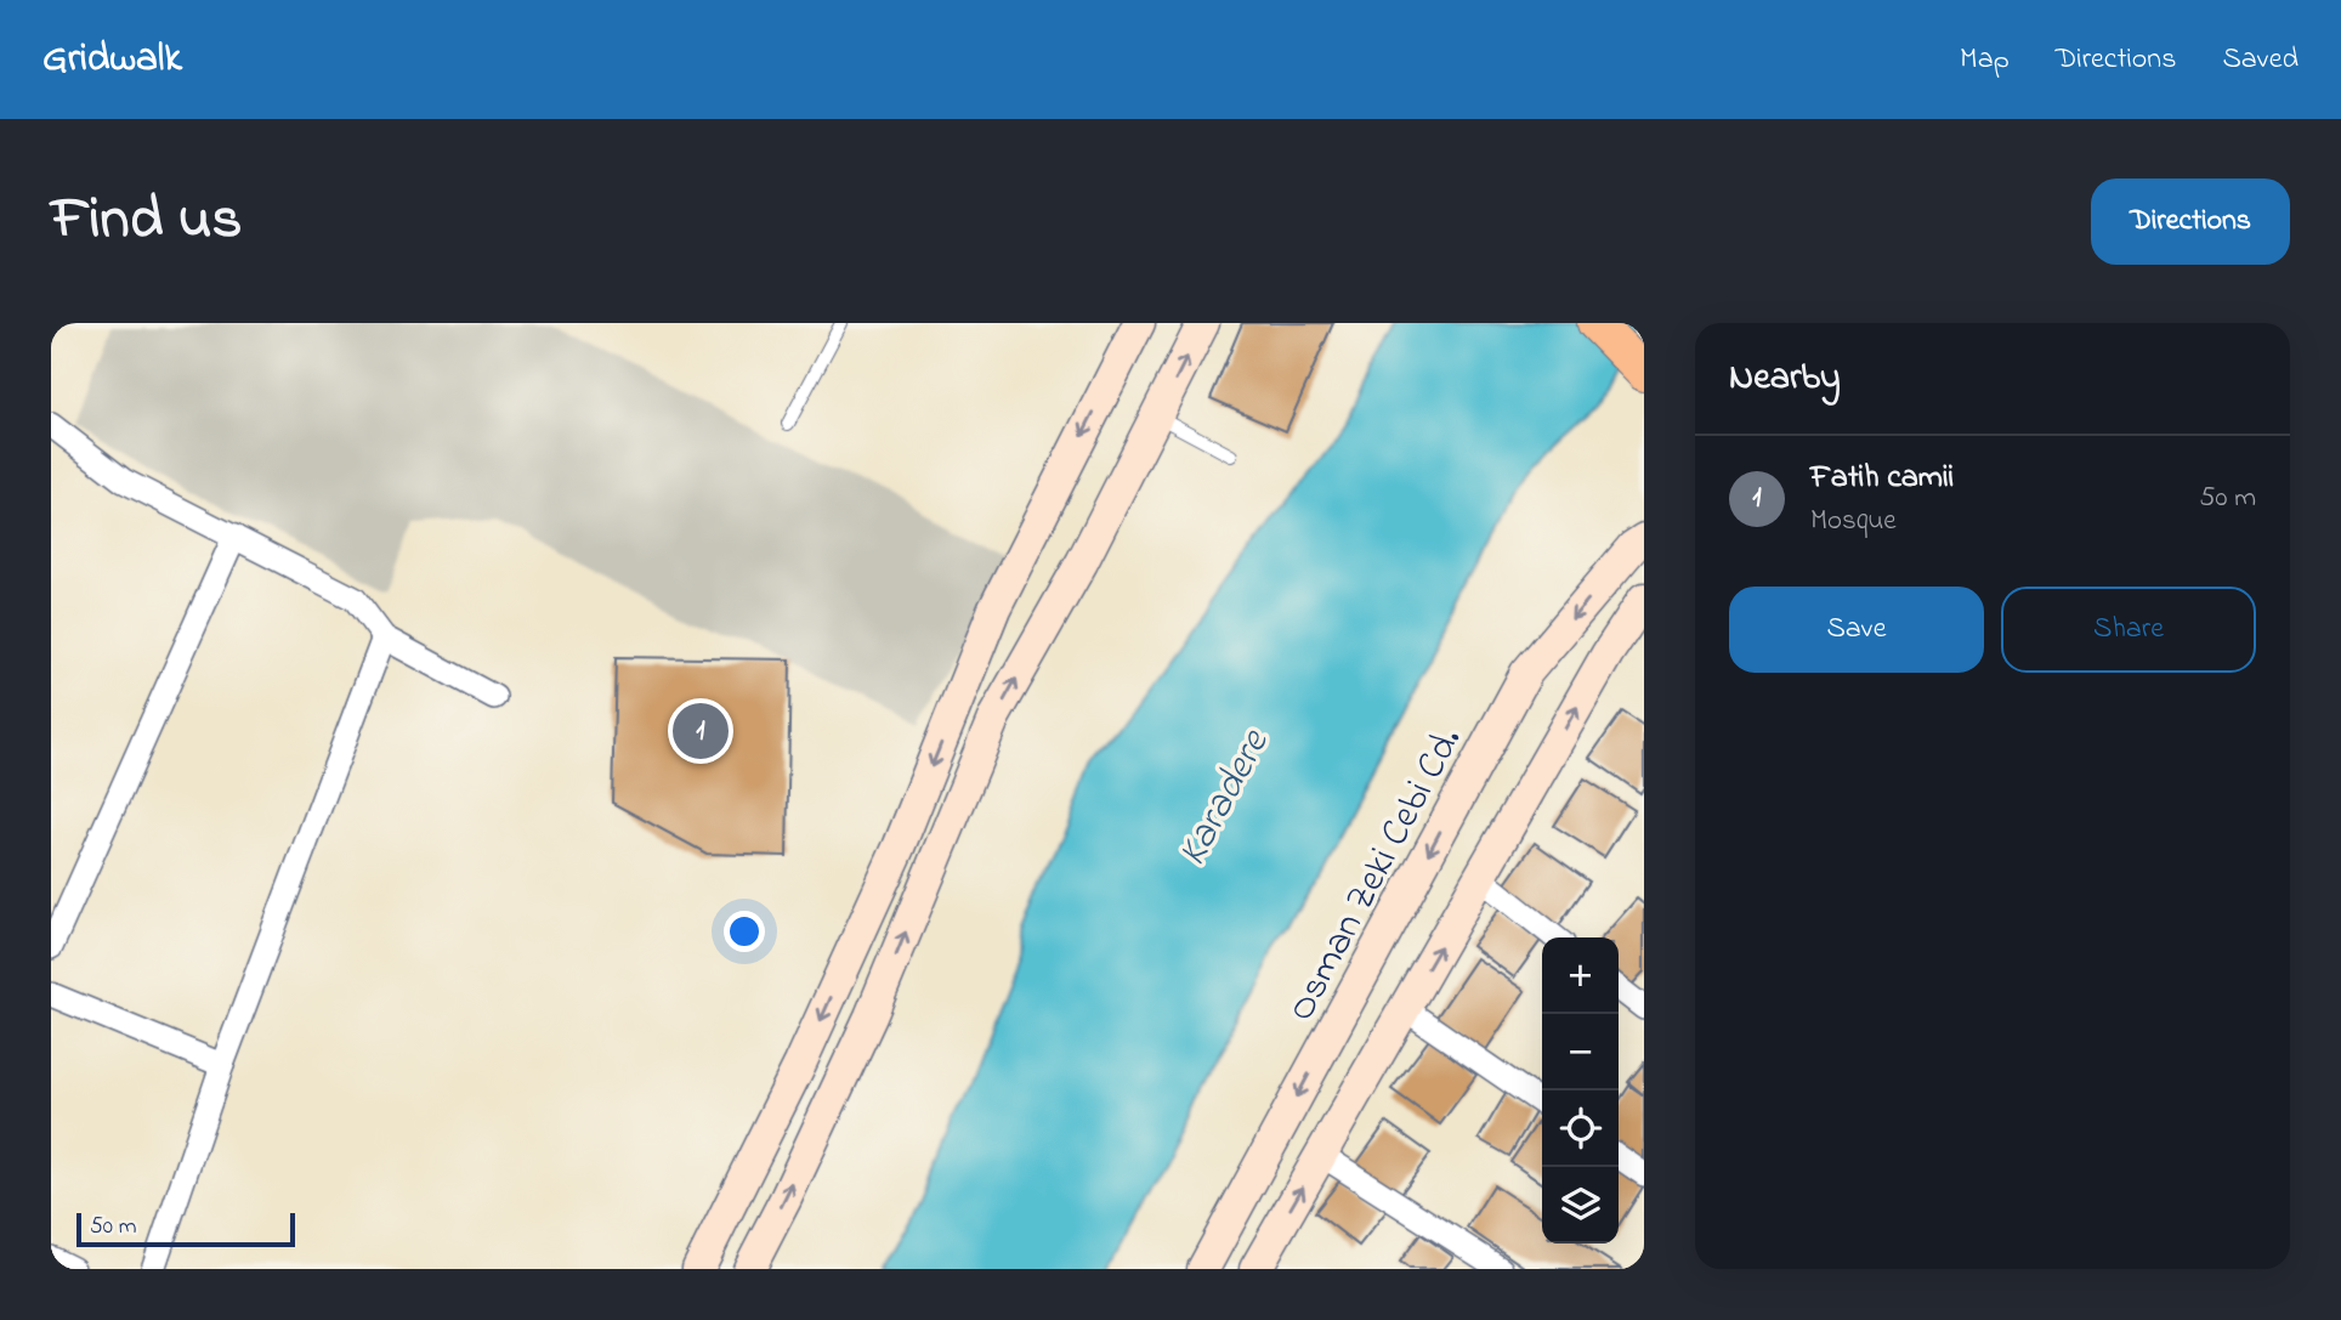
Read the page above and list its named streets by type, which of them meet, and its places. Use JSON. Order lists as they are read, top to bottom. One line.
{"streets":{"main road":["Osman Zeki Cebi Cd."]},"water":["Karadere"],"scale_bar":"50 m","page":{"header":"Gridwalk","nav":["Map","Directions","Saved"],"title":"Find us","buttons":["Directions",["Save","Share"]],"heading":"Nearby","list":[{"mark":"1","name":"Fatih camii","note":"Mosque","value":"50 m"}],"pins":"1","map_buttons":["+","−"],"scale":"50 m"}}
